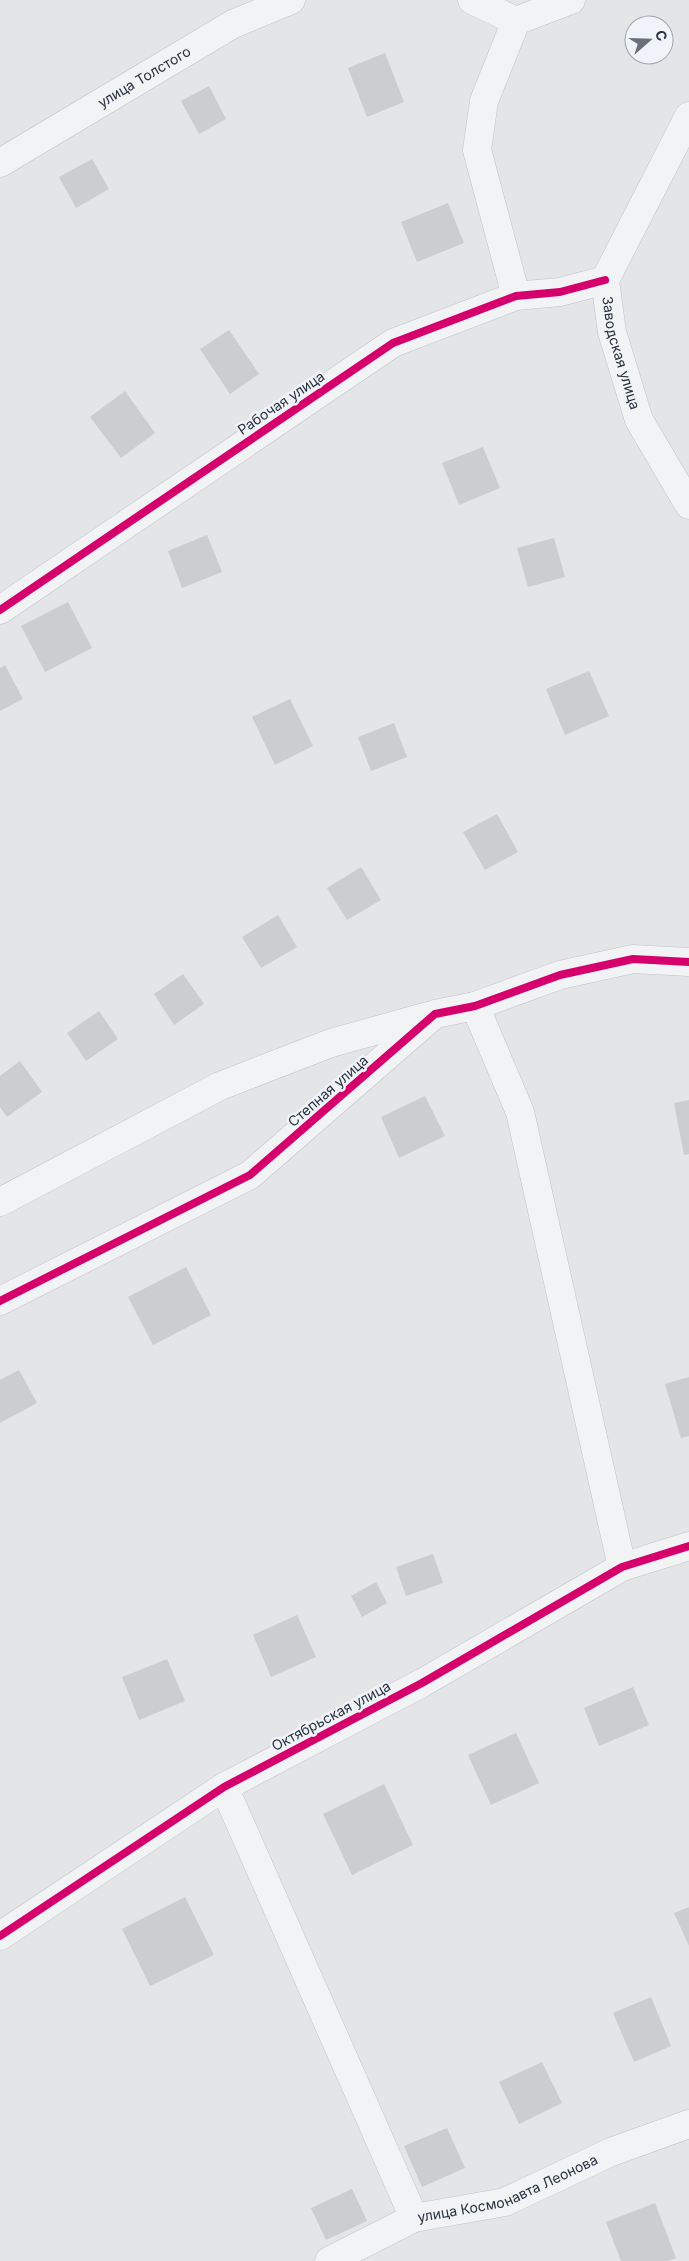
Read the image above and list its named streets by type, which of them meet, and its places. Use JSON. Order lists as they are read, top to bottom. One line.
{"streets":{"street":["улица Толстого","Заводская улица","Рабочая улица","Степная улица","Октябрьская улица","улица Космонавта Леонова"]},"crossings":[["Заводская улица","Рабочая улица"]],"north":"right"}
